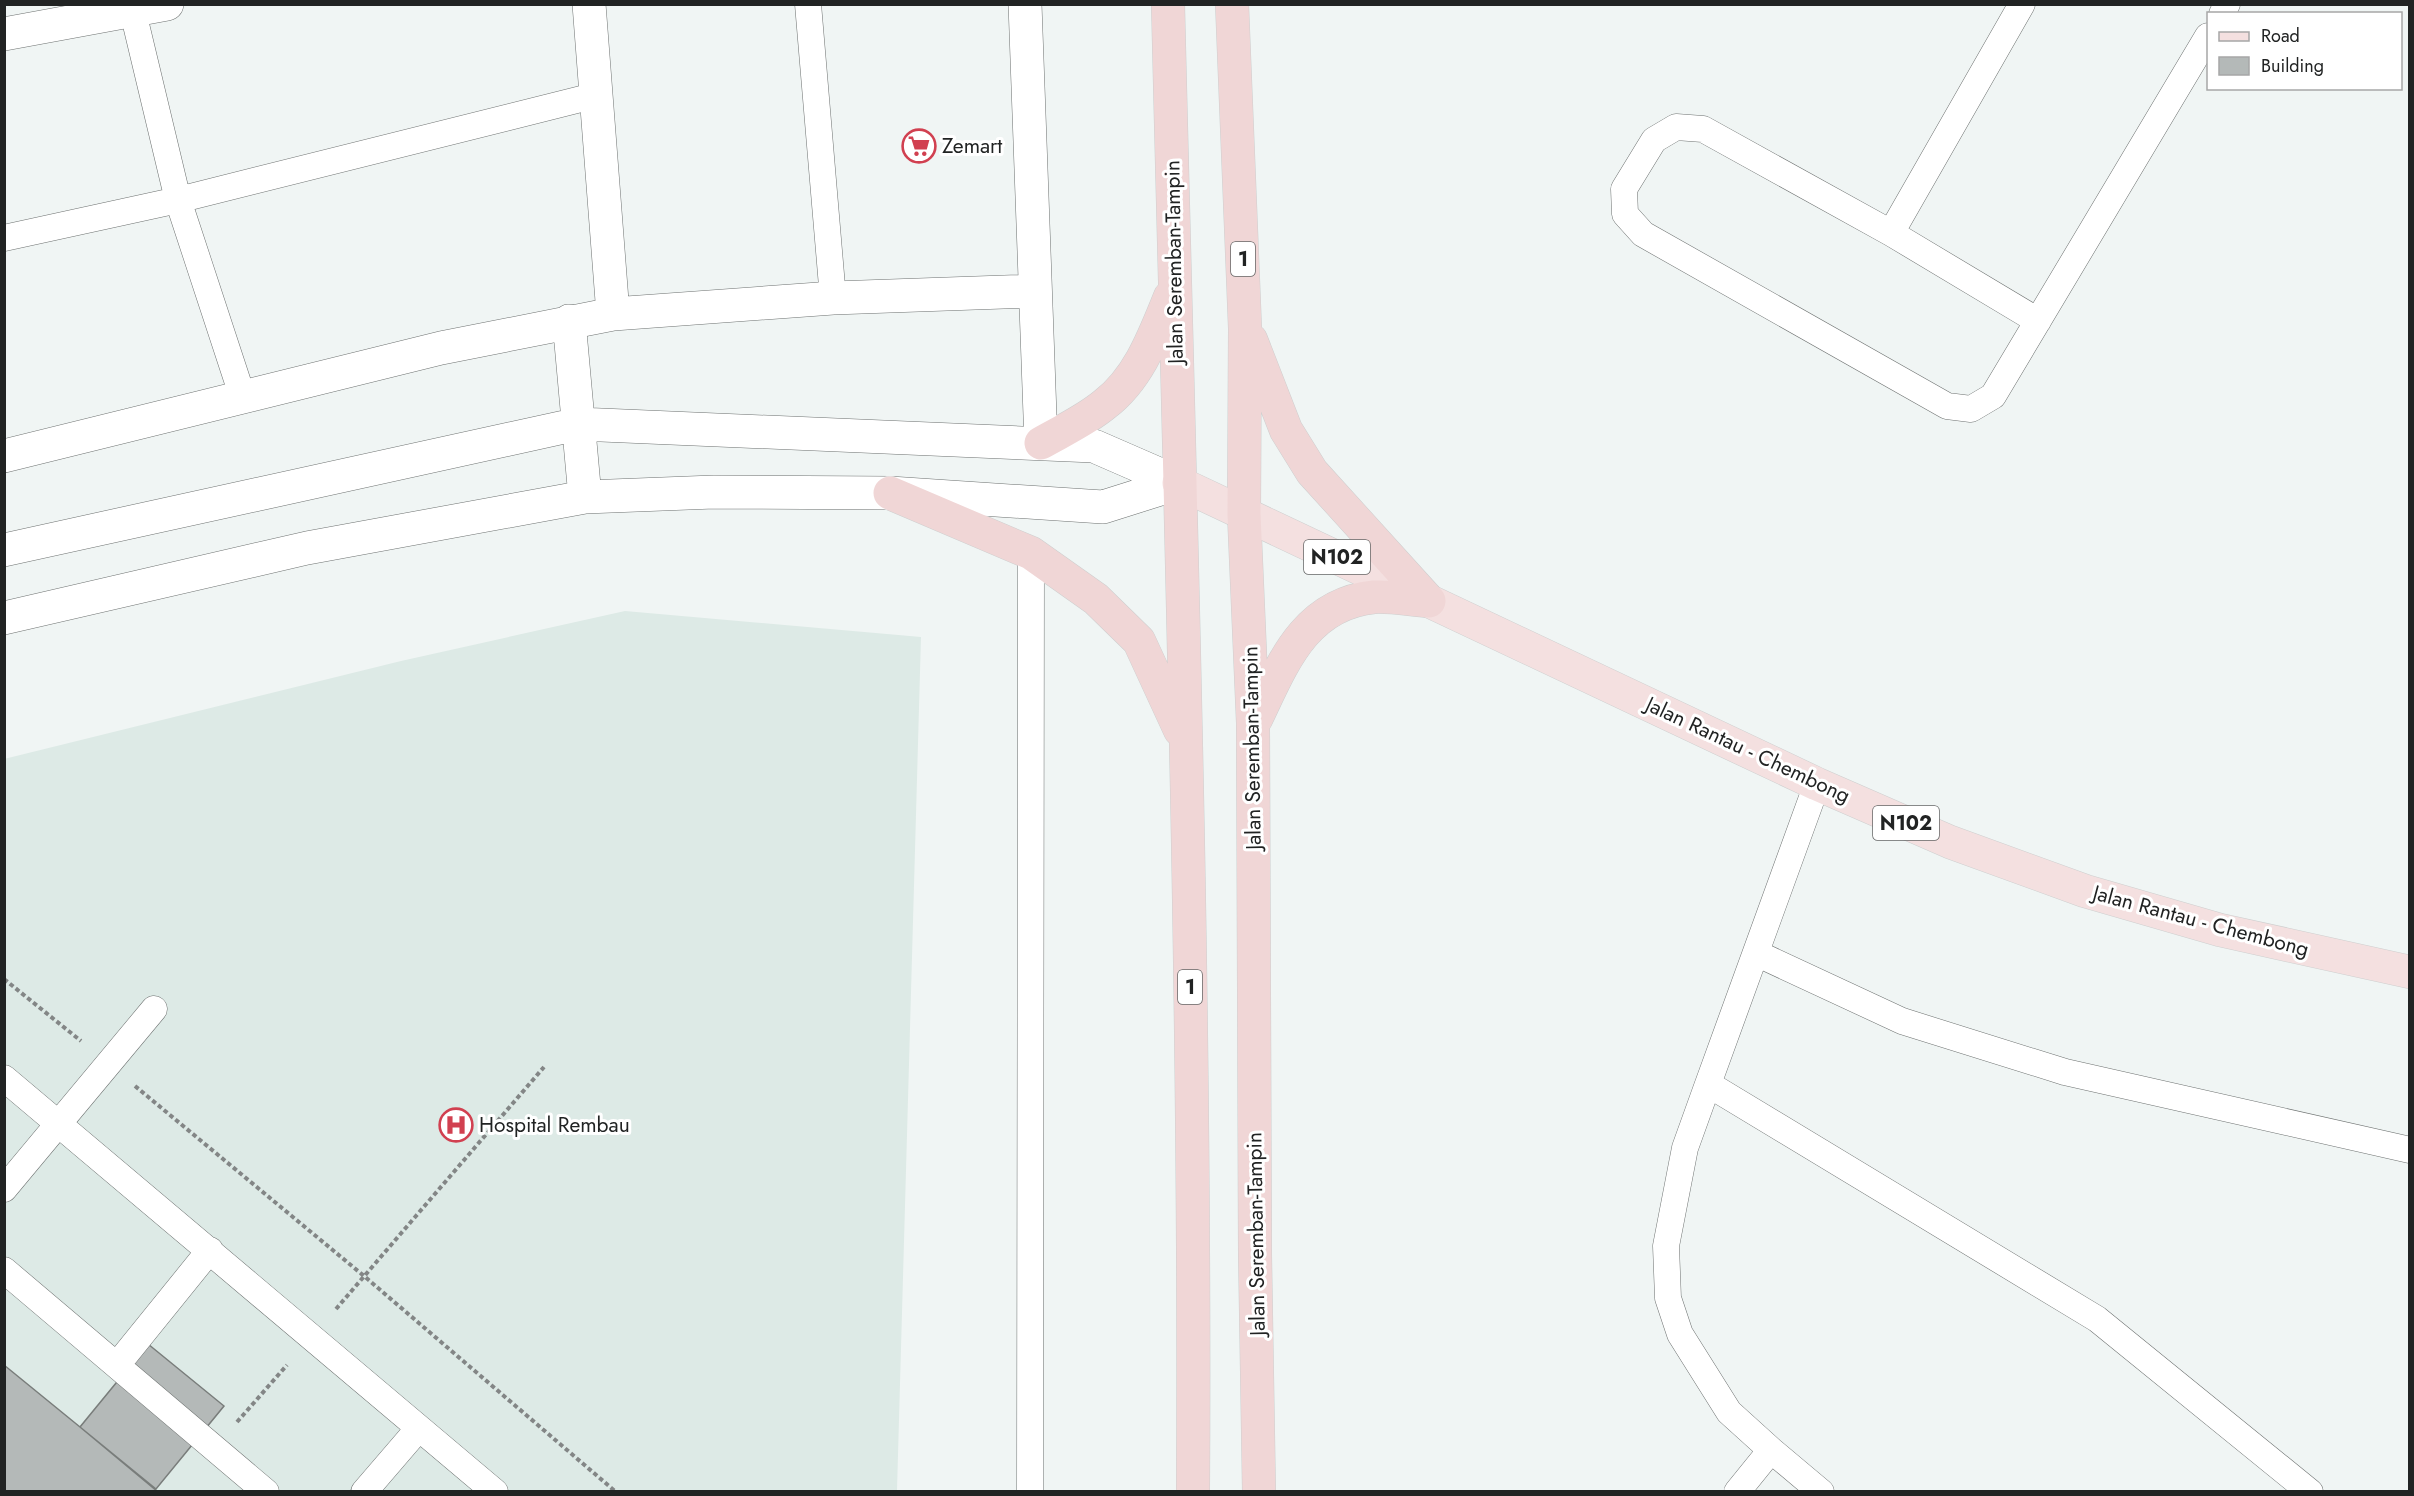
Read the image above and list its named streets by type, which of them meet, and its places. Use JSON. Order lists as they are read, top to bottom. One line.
{"streets":{"highway":["1","Jalan Seremban-Tampin"],"main road":["N102","Jalan Rantau - Chembong"]},"crossings":[["Jalan Seremban-Tampin","Jalan Rantau - Chembong"]],"places":{"supermarket":["Zemart"],"hospital":["Hospital Rembau"]},"legend":["Road","Building"]}
